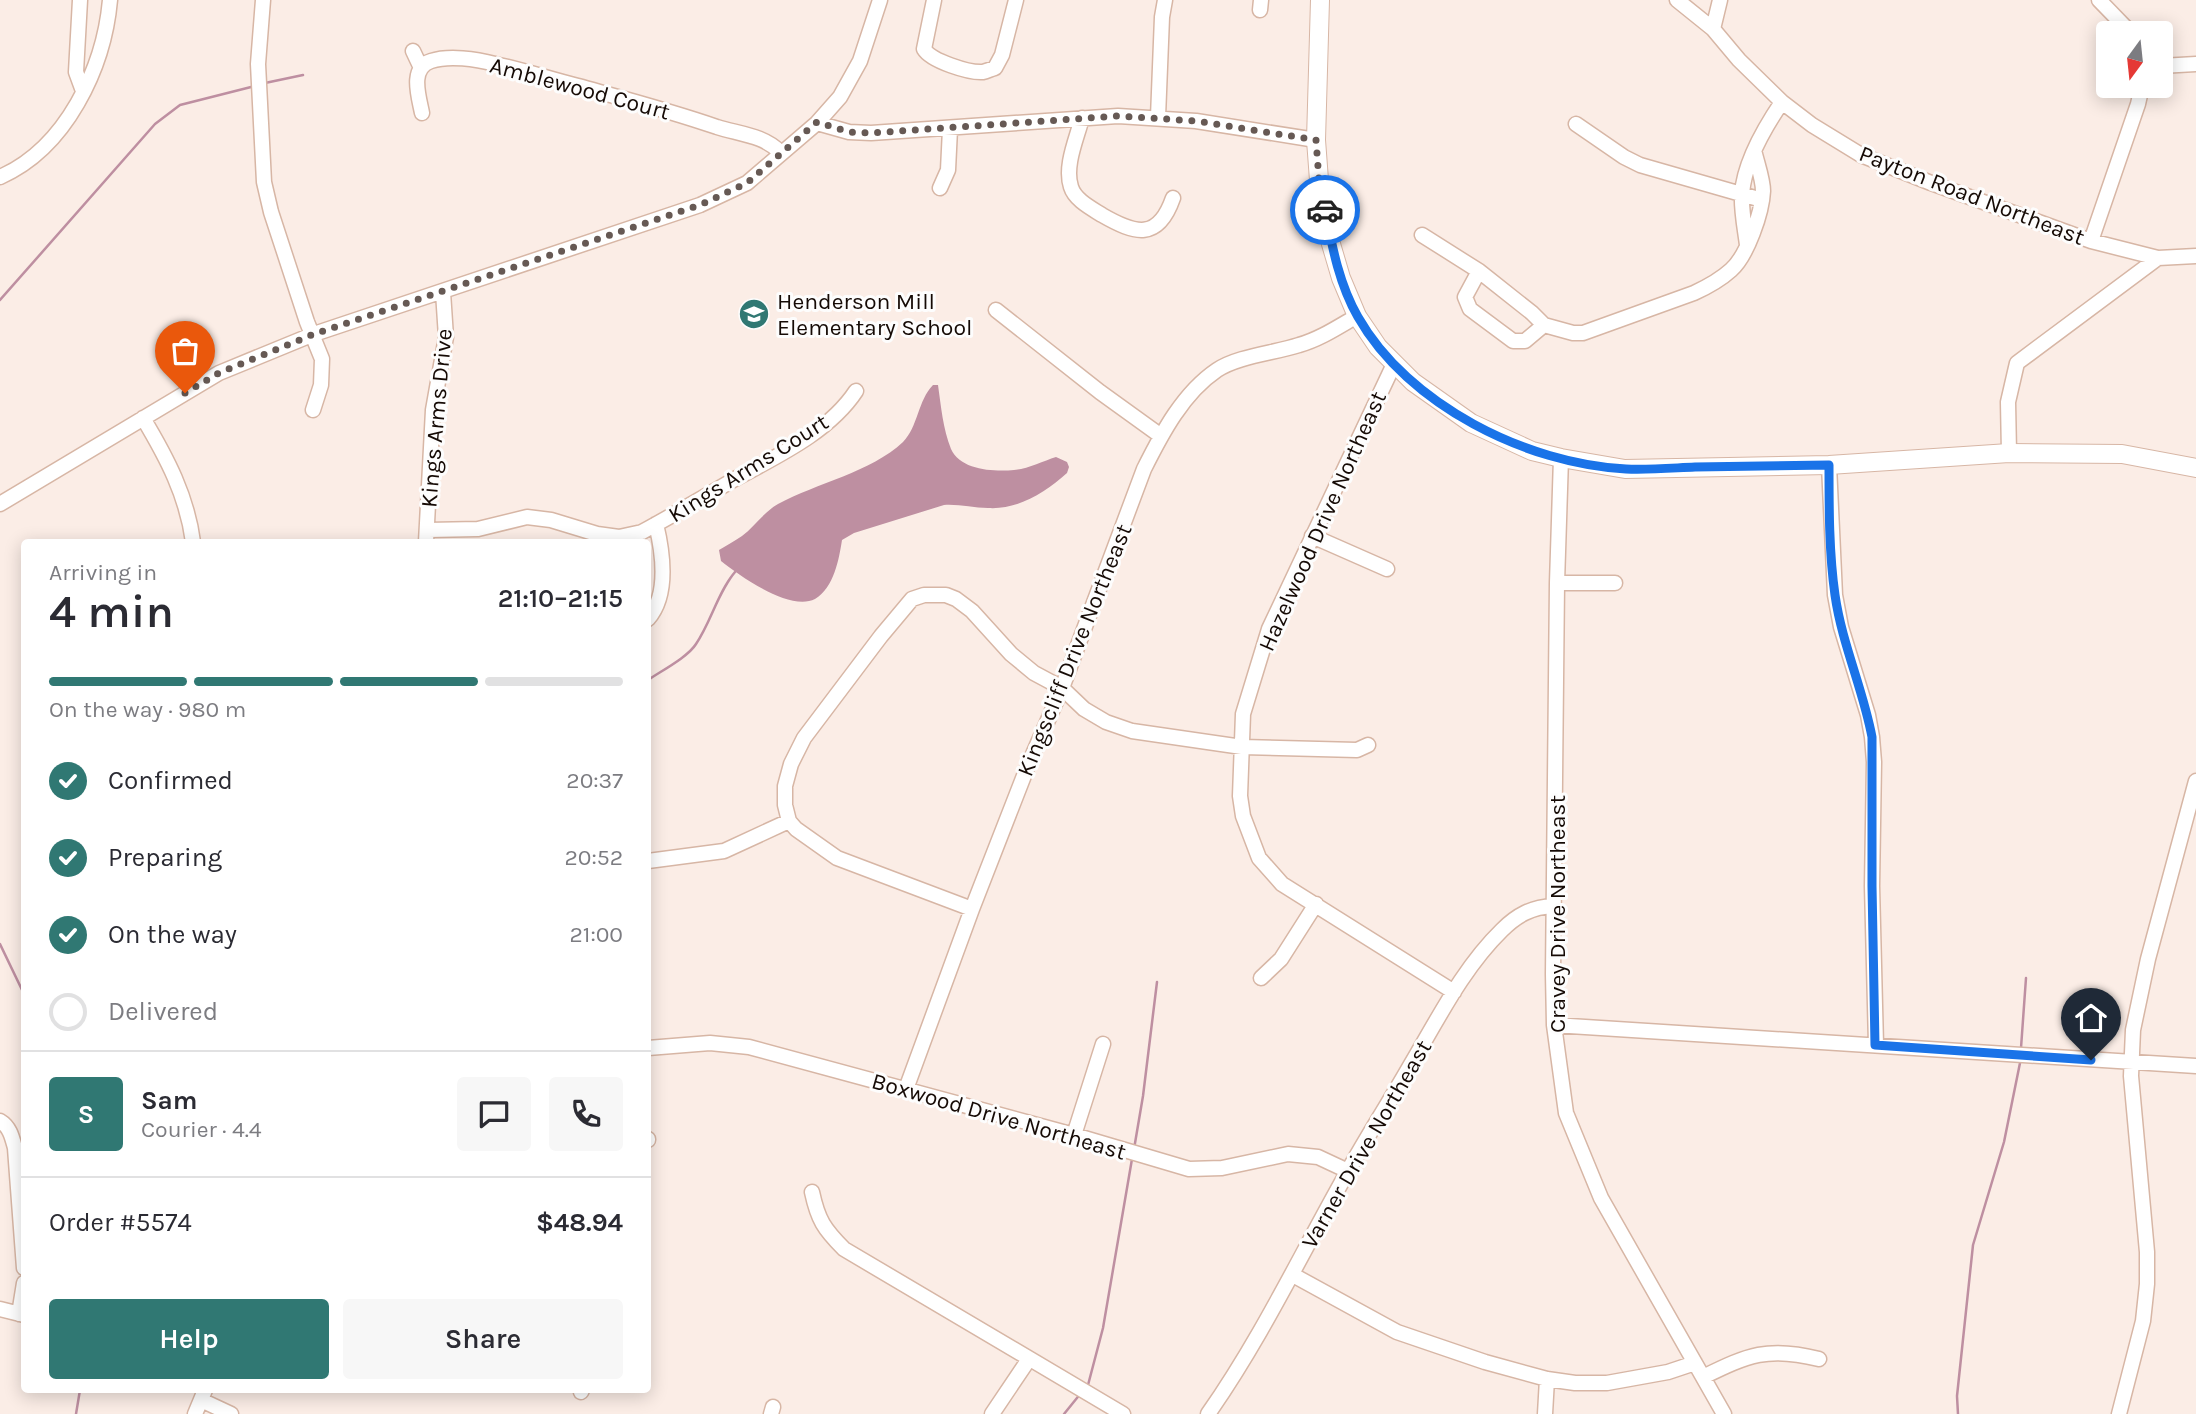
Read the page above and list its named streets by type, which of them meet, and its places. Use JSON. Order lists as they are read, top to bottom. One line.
{"streets":{"street":["Amblewood Court","Payton Road Northeast","Kings Arms Drive","Kings Arms Court","Hazelwood Drive Northeast","Kingscliff Drive Northeast","Cravey Drive Northeast","Boxwood Drive Northeast","Varner Drive Northeast"]},"crossings":[["Kings Arms Drive","Kings Arms Court"],["Hazelwood Drive Northeast","Varner Drive Northeast"],["Kingscliff Drive Northeast","Boxwood Drive Northeast"],["Cravey Drive Northeast","Varner Drive Northeast"],["Boxwood Drive Northeast","Varner Drive Northeast"]],"places":{"school or university":["Henderson Mill Elementary School"]},"north":"bottom","page":{"heading":["4 min","Arriving in","21:10–21:15"],"panel":["Sam","Courier · 4.4","Order #5574","$48.94"],"bar":"On the way · 980 m","list":[["Confirmed","20:37"],["Preparing","20:52"],["On the way","21:00"],"Delivered"],"round":"S","buttons":["Help","Share"]}}
